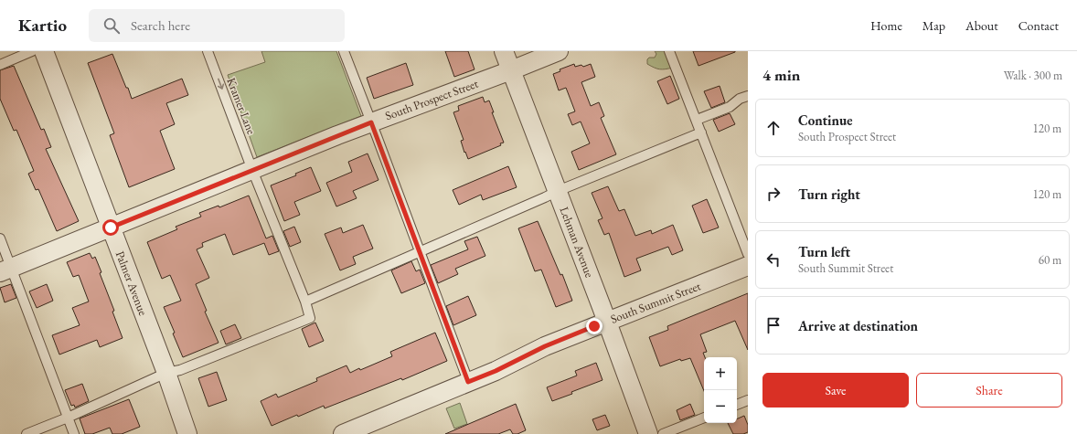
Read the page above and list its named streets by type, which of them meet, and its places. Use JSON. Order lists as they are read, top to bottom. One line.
{"streets":{"street":["South Prospect Street","Lehman Avenue","Palmer Avenue","South Summit Street"],"lane":["Kramer Lane"]},"crossings":[["South Prospect Street","Kramer Lane"],["South Prospect Street","Lehman Avenue"],["South Prospect Street","Palmer Avenue"],["Kramer Lane","Palmer Avenue"],["Lehman Avenue","South Summit Street"]],"page":{"header":"Kartio","search":"Search here","nav":["Home","Map","About","Contact"],"heading":["4 min","Walk · 300 m"],"list":[["Continue","South Prospect Street","120 m"],["Turn right","120 m"],["Turn left","South Summit Street","60 m"],"Arrive at destination"],"map_buttons":["+","−"],"buttons":["Save","Share"]}}
